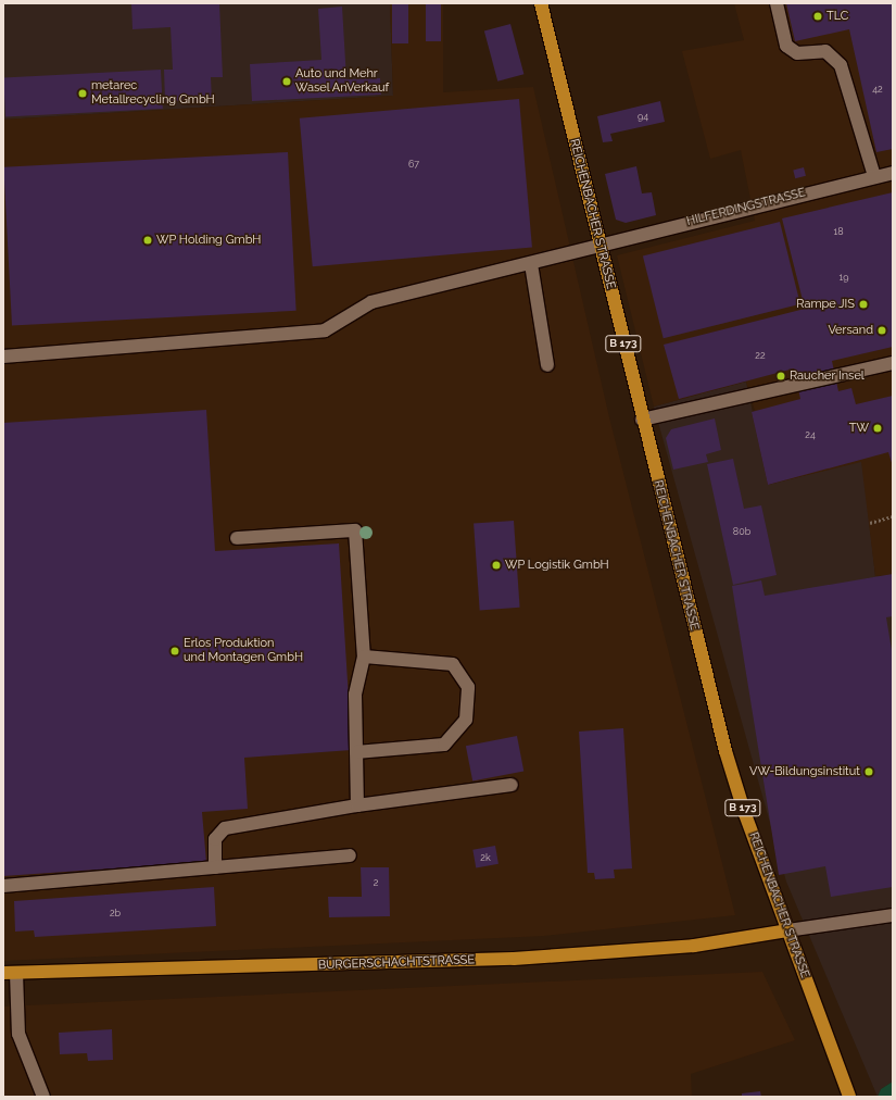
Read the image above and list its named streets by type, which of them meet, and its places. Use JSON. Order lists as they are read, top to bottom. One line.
{"streets":{"main road":["REICHENBACHER STRASSE","B 173","BÜRGERSCHACHTSTRASSE"],"lane":["HILFERDINGSTRASSE"]},"crossings":[["HILFERDINGSTRASSE","REICHENBACHER STRASSE"],["REICHENBACHER STRASSE","BÜRGERSCHACHTSTRASSE"]],"places":["TLC","Auto und Mehr Wasel AnVerkauf","metarec Metallrecycling GmbH","WP Holding GmbH","Rampe JIS","Versand","Raucher Insel","TW","WP Logistik GmbH","Erlos Produktion und Montagen GmbH","VW-Bildungsinstitut"],"house_numbers":["42","94","67","18","19","22","24","80b","2k","2","2b"]}
